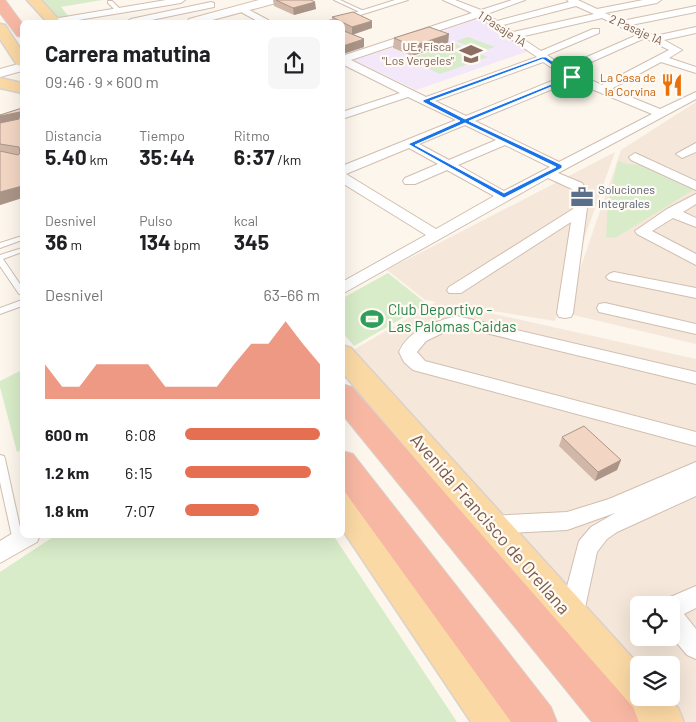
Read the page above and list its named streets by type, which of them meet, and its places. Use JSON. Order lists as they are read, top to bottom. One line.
{"streets":{"highway":["Avenida Francisco de Orellana"],"street":["1 Pasaje 1A","2 Pasaje 1A"]},"crossings":[["1 Pasaje 1A","2 Pasaje 1A"]],"places":{"school or university":["UE. Fiscal \"Los Vergeles\""],"restaurant":["La Casa de la Corvina"],"office":["Soluciones Integrales"],"sports":["Club Deportivo - Las Palomas Caidas"]},"page":{"heading":["Carrera matutina","09:46 · 9 × 600 m"],"stats":[["Distancia","5.40 km"],["Tiempo","35:44"],["Ritmo","6:37 /km"],["Desnivel","36 m"],["Pulso","134 bpm"],["kcal","345"]],"chart":["Desnivel","63–66 m"],"list":[{"name":"600 m","note":"6:08"},{"name":"1.2 km","note":"6:15"},{"name":"1.8 km","note":"7:07"}]}}
